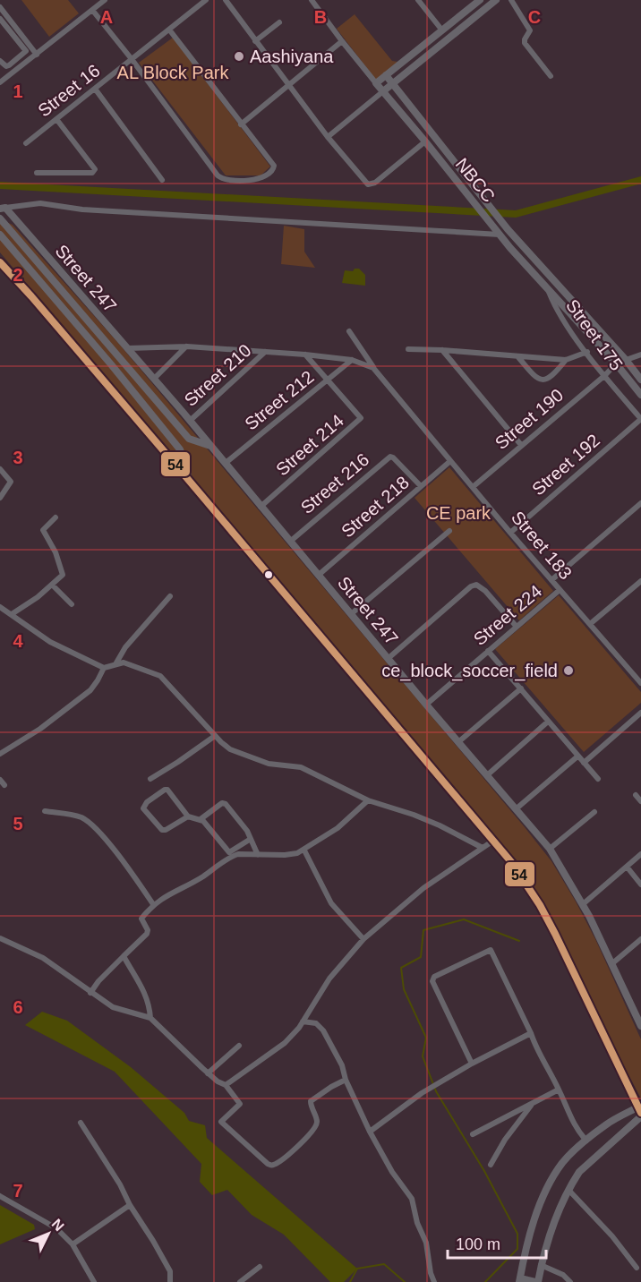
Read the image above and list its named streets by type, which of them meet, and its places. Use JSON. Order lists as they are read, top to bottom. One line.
{"streets":{"street":["Street 16","NBCC","Street 247","Street 175","Street 210","Street 212","Street 190","Street 214","Street 192","Street 216","Street 218","Street 183","Street 224"]},"crossings":[["NBCC","Street 175"],["NBCC","Street 190"],["Street 247","Street 210"],["Street 247","Street 212"],["Street 247","Street 214"],["Street 247","Street 216"],["Street 247","Street 218"],["Street 247","Street 183"],["Street 247","Street 224"],["Street 175","Street 190"],["Street 175","Street 192"],["Street 210","Street 183"],["Street 212","Street 214"],["Street 212","Street 183"],["Street 190","Street 183"],["Street 214","Street 183"],["Street 192","Street 183"],["Street 216","Street 218"],["Street 218","Street 183"],["Street 183","Street 224"]],"parks":["AL Block Park","CE park"],"places":["Aashiyana","ce_block_soccer_field"],"lines":["transit line 54"],"scale_bar":"100 m","north":"top right","grid":{"columns":["A","B","C"],"rows":["1","2","3","4","5","6","7"]}}
